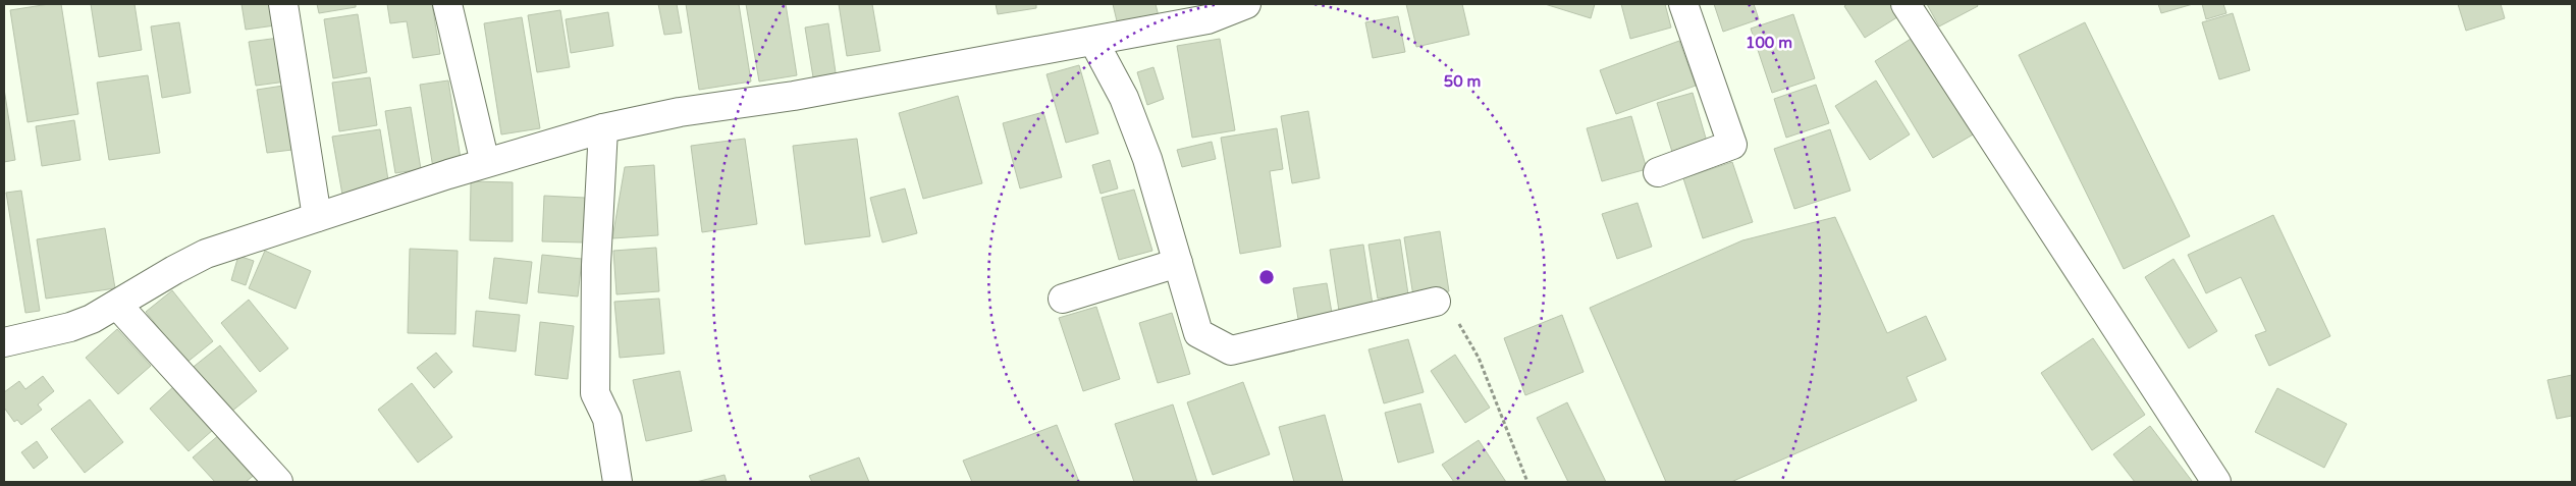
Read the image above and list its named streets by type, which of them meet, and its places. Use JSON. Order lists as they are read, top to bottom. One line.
{"rings":["100 m","50 m"]}
